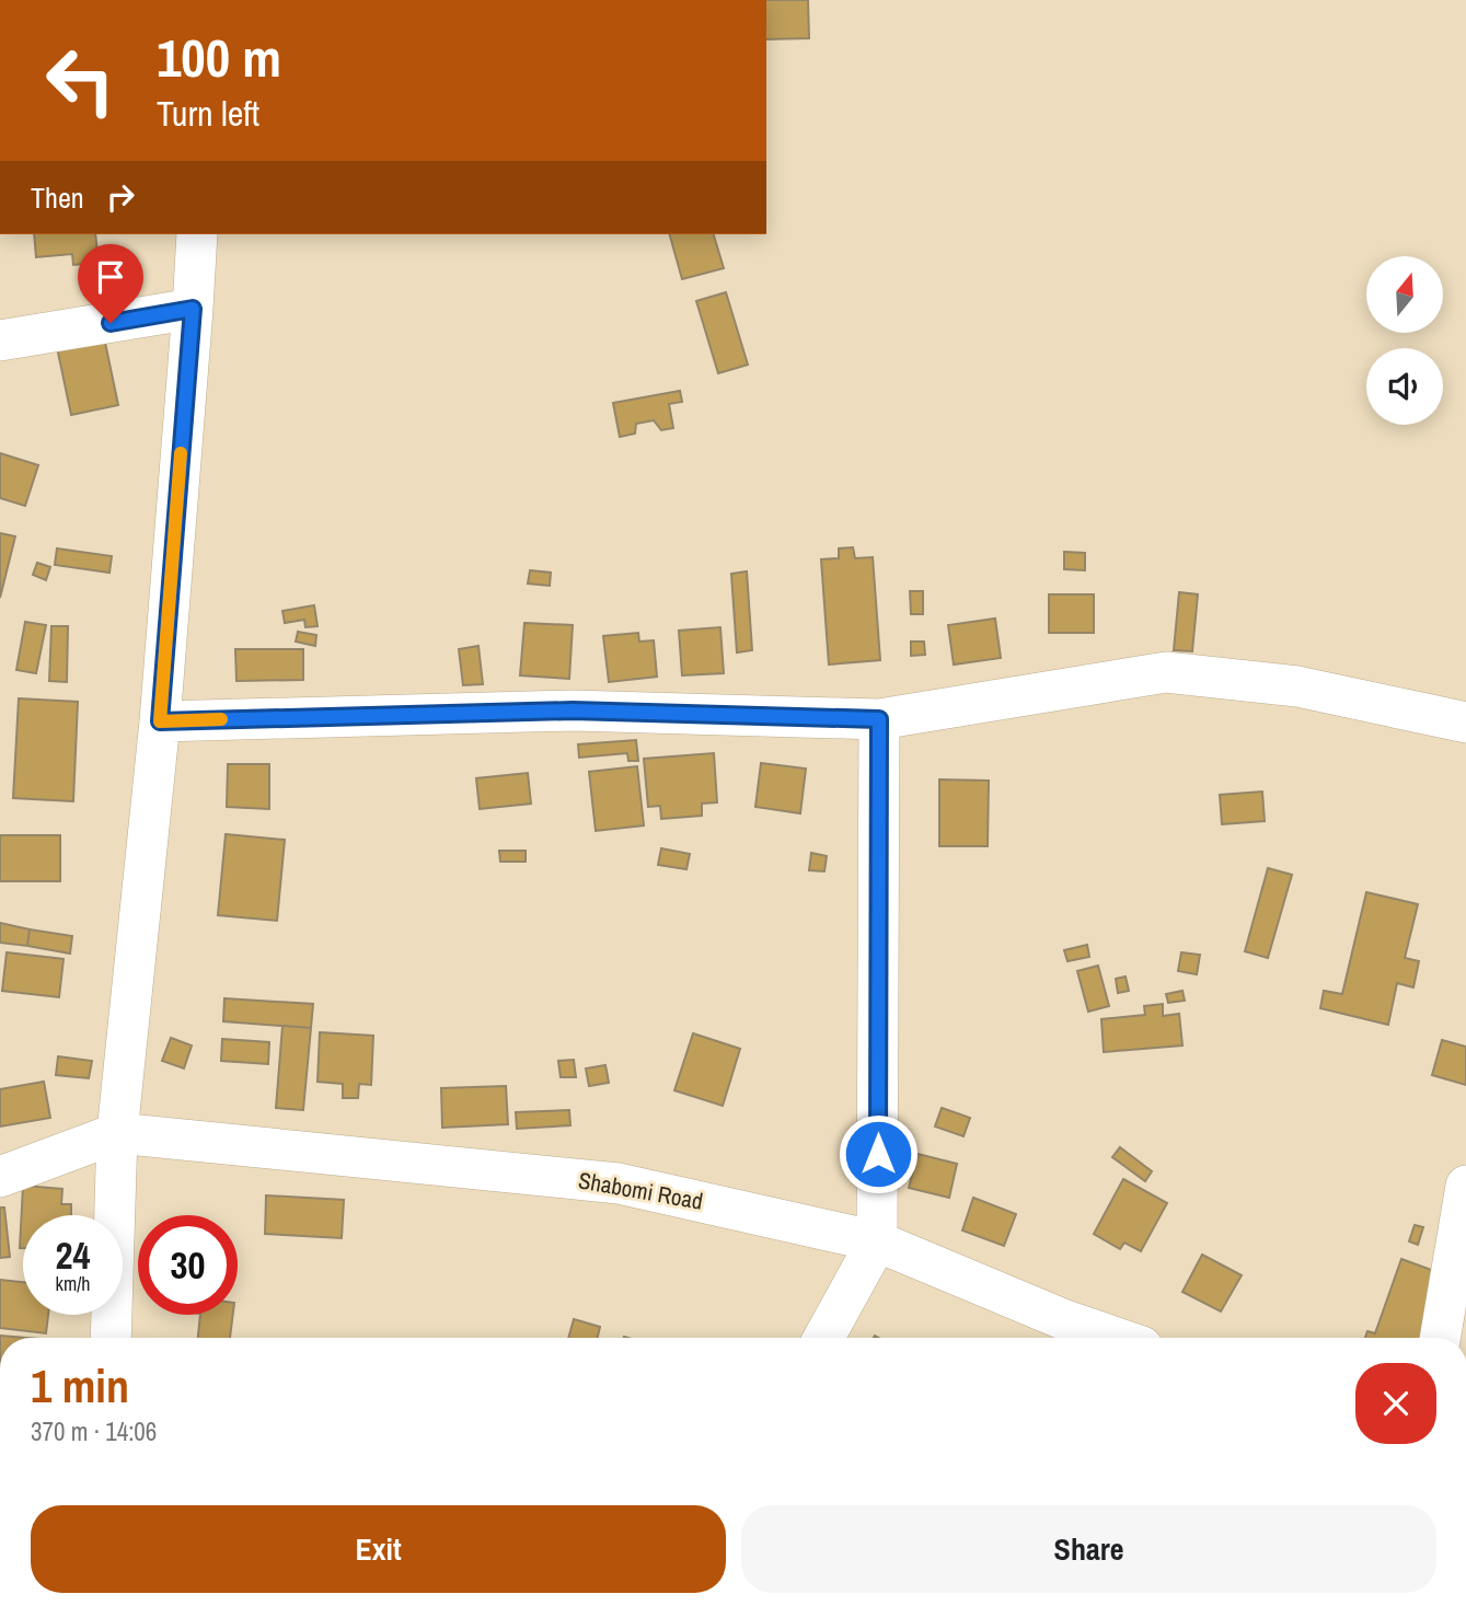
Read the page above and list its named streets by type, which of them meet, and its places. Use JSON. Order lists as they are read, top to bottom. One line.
{"streets":{"street":["Shabomi Road"]},"north":"top","page":{"turn":["100 m","Turn left"],"then":"Then","speed":"24 km/h","limit":"30","heading":["1 min","370 m · 14:06"],"buttons":["Exit","Share"]}}
